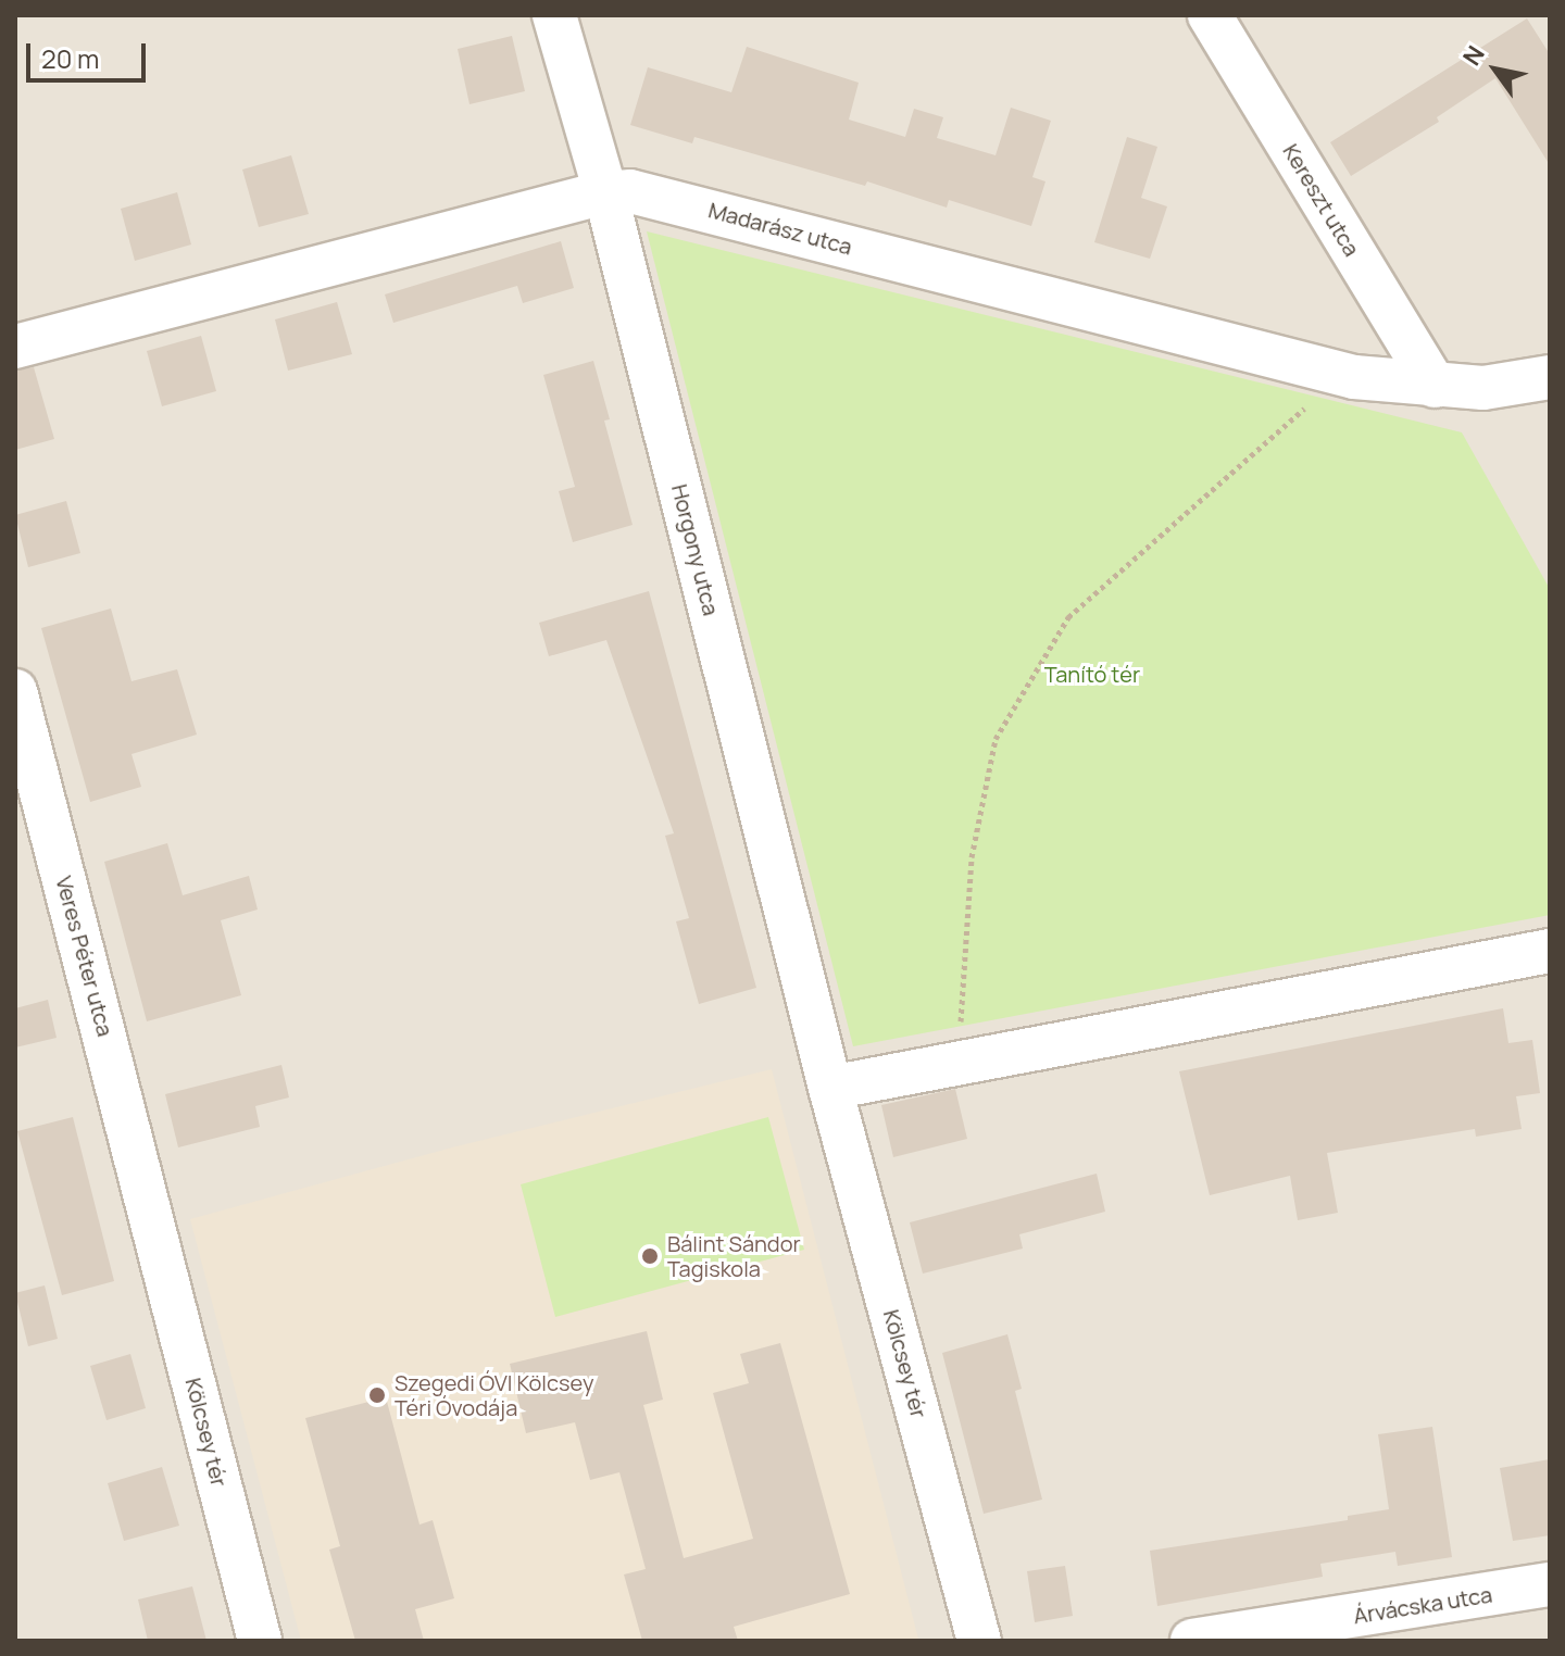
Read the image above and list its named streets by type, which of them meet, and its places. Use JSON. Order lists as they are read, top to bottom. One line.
{"streets":{"street":["Kereszt utca","Madarász utca","Horgony utca","Veres Péter utca","Kölcsey tér","Árvácska utca"]},"crossings":[["Kereszt utca","Madarász utca"],["Madarász utca","Horgony utca"],["Horgony utca","Kölcsey tér"],["Veres Péter utca","Kölcsey tér"]],"parks":["Tanító tér"],"places":["Bálint Sándor Tagiskola","Szegedi ÓVI Kölcsey Téri Óvodája"],"scale_bar":"20 m","north":"top left"}
